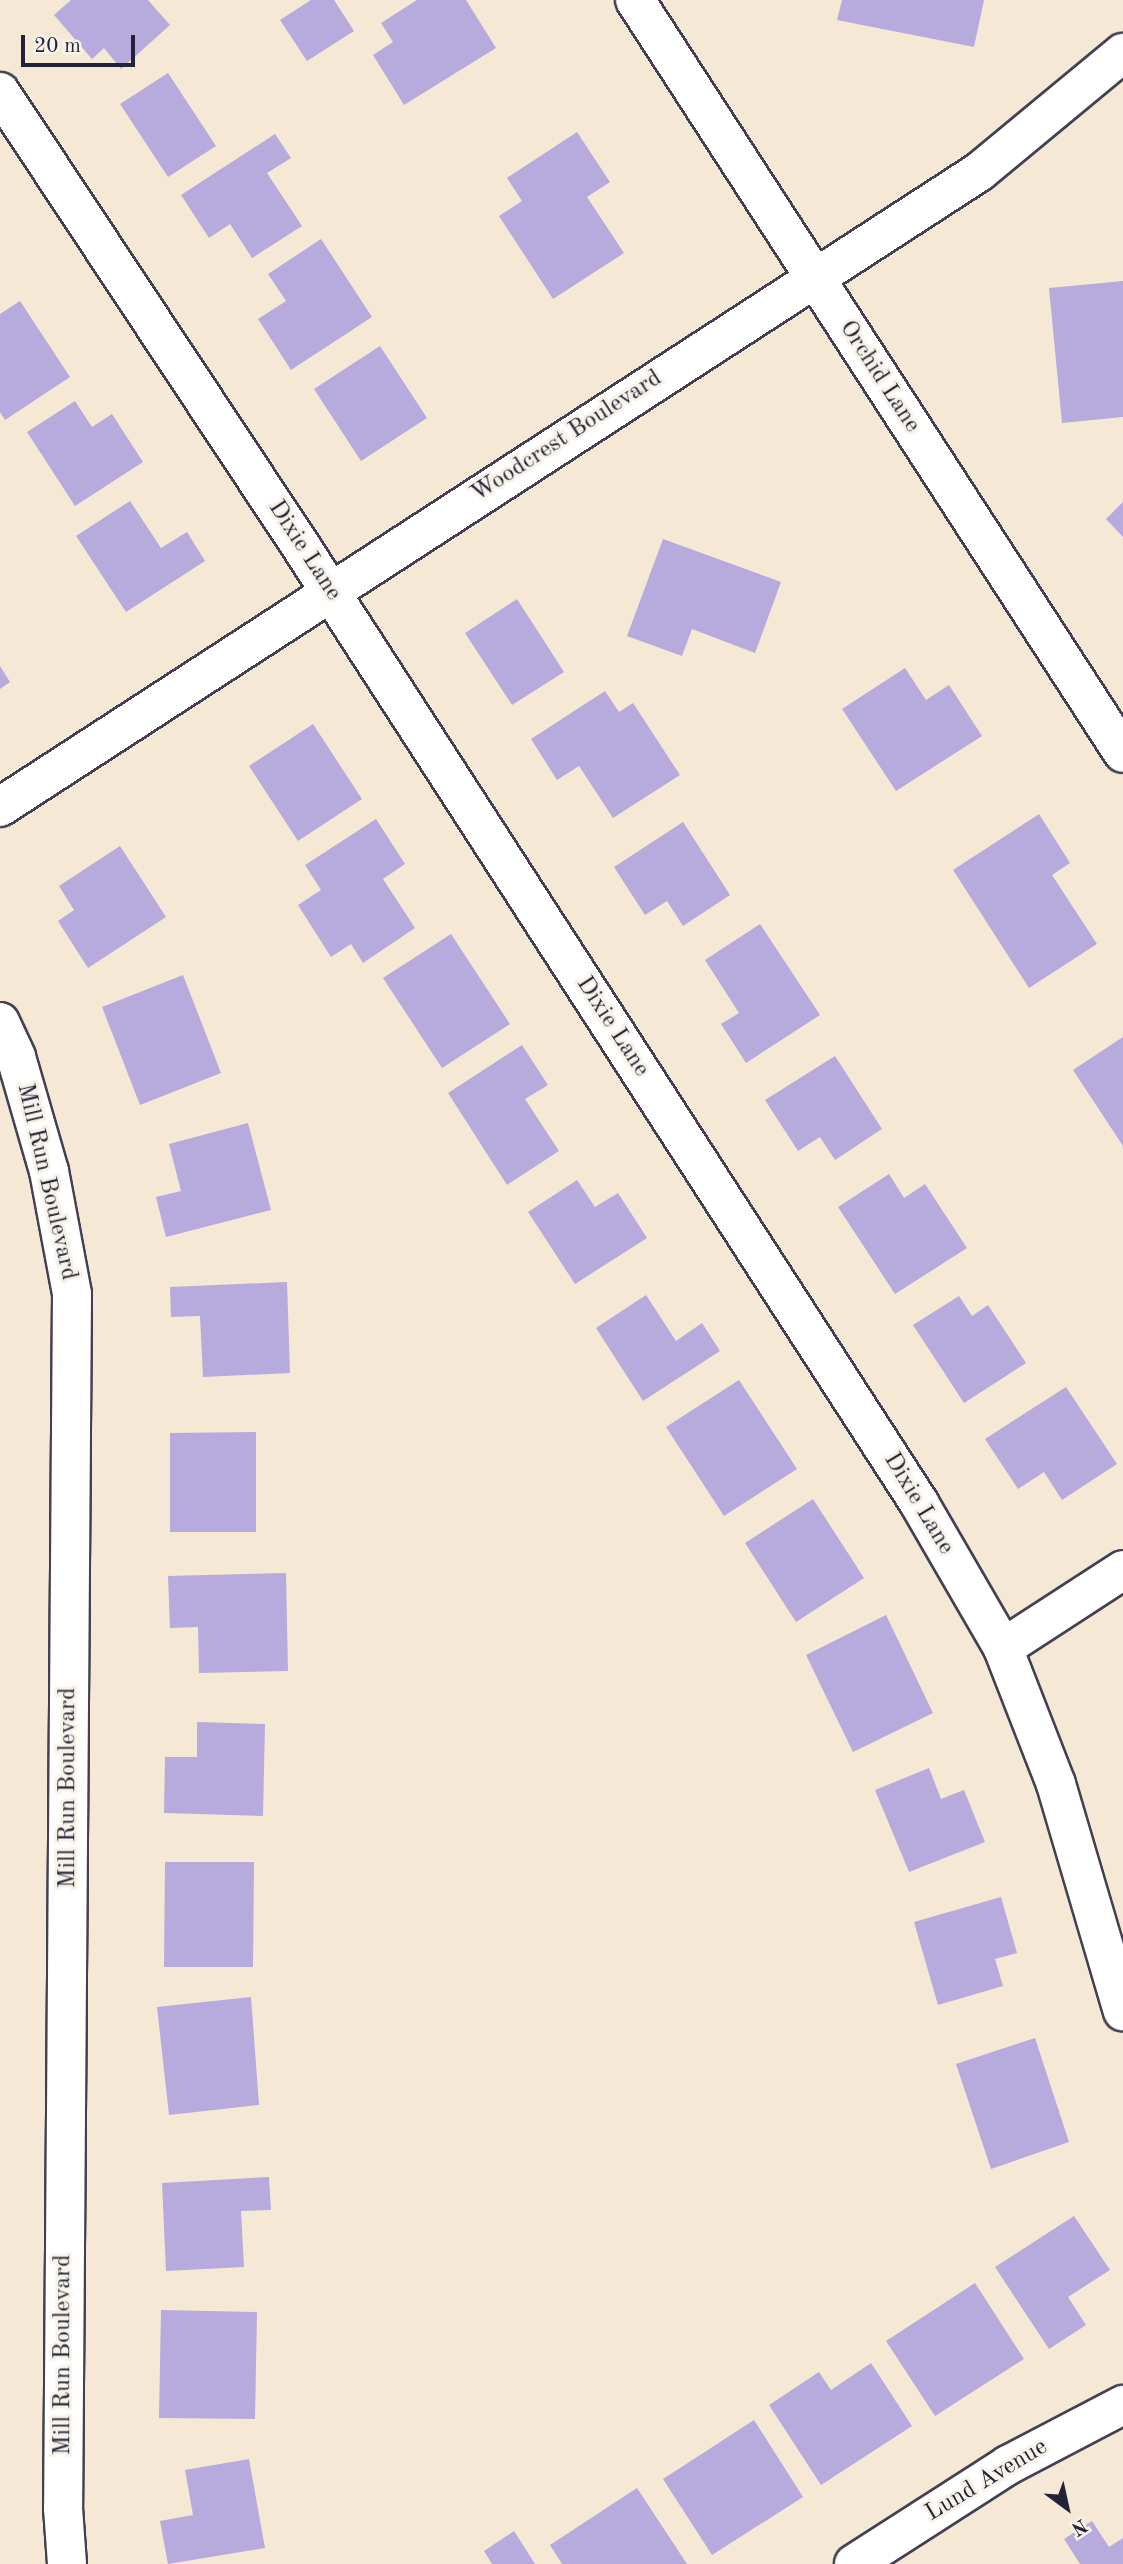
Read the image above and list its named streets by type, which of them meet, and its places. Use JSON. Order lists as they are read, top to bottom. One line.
{"streets":{"street":["Orchid Lane","Woodcrest Boulevard","Dixie Lane","Mill Run Boulevard","Lund Avenue"]},"crossings":[["Orchid Lane","Woodcrest Boulevard"],["Woodcrest Boulevard","Dixie Lane"]],"scale_bar":"20 m","north":"bottom right"}
